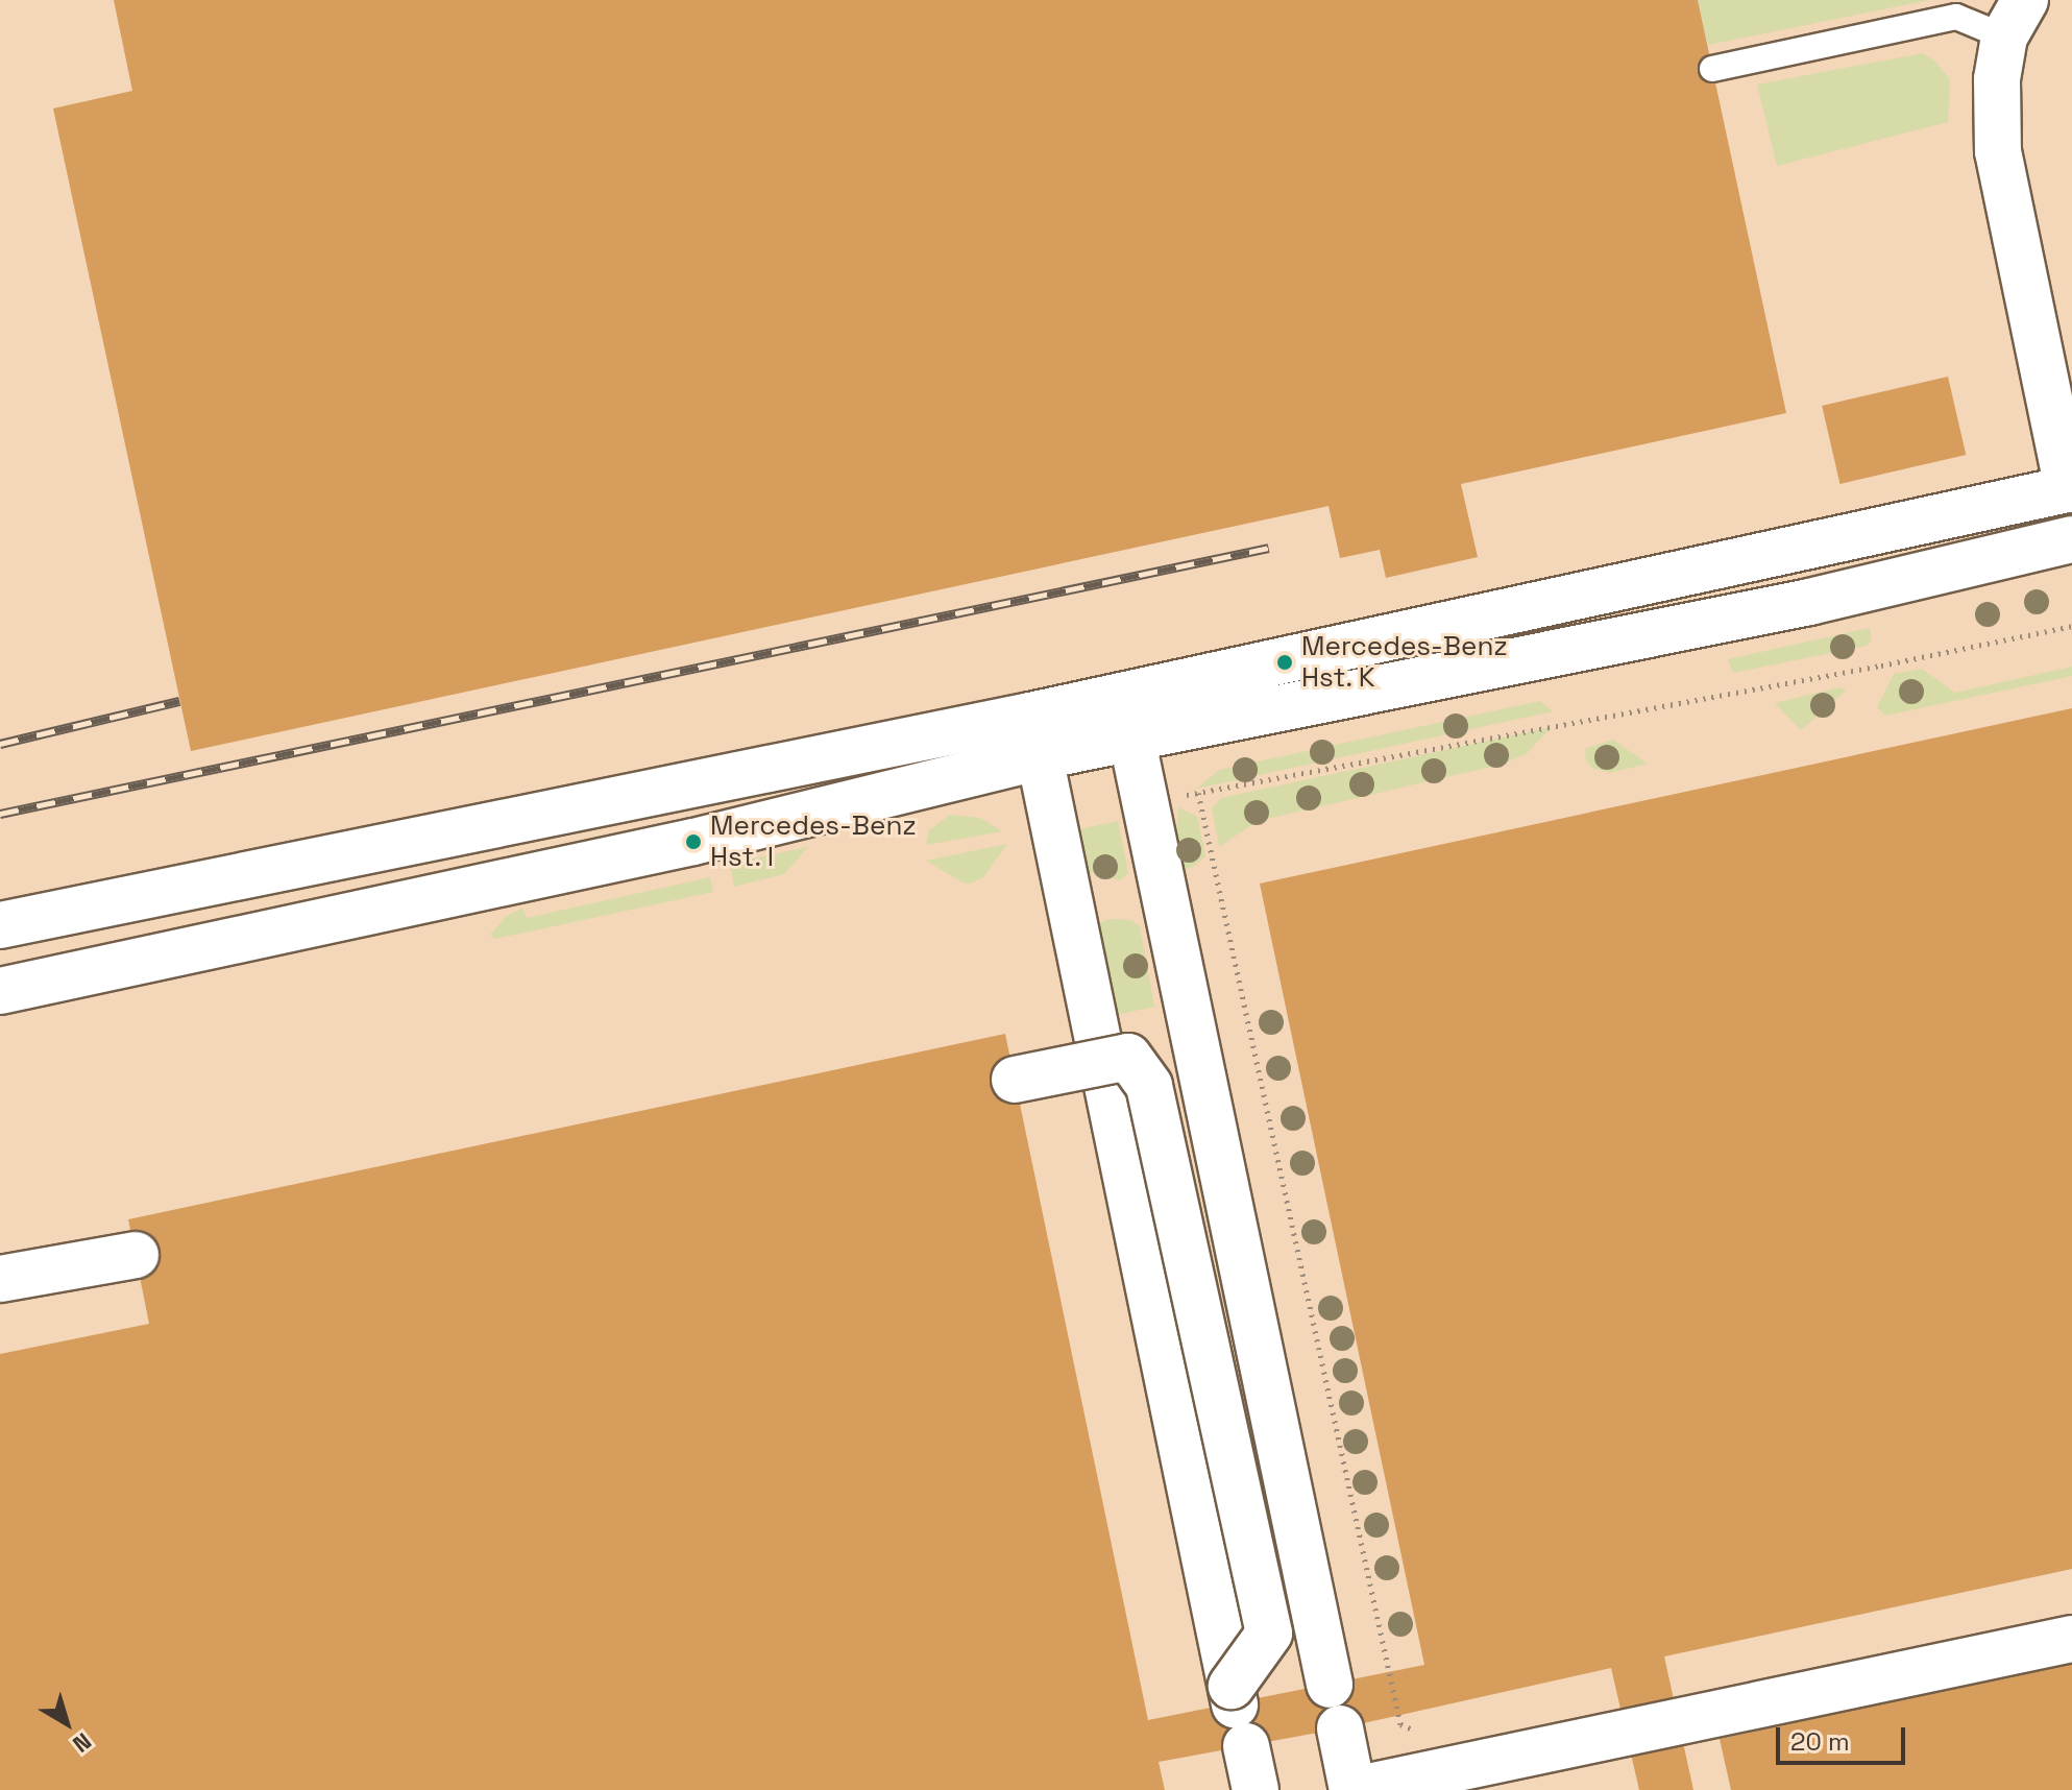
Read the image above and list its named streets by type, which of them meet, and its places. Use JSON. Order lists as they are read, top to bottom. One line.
{"places":["Mercedes-Benz Hst. K","Mercedes-Benz Hst. I"],"scale_bar":"20 m","north":"bottom right"}
